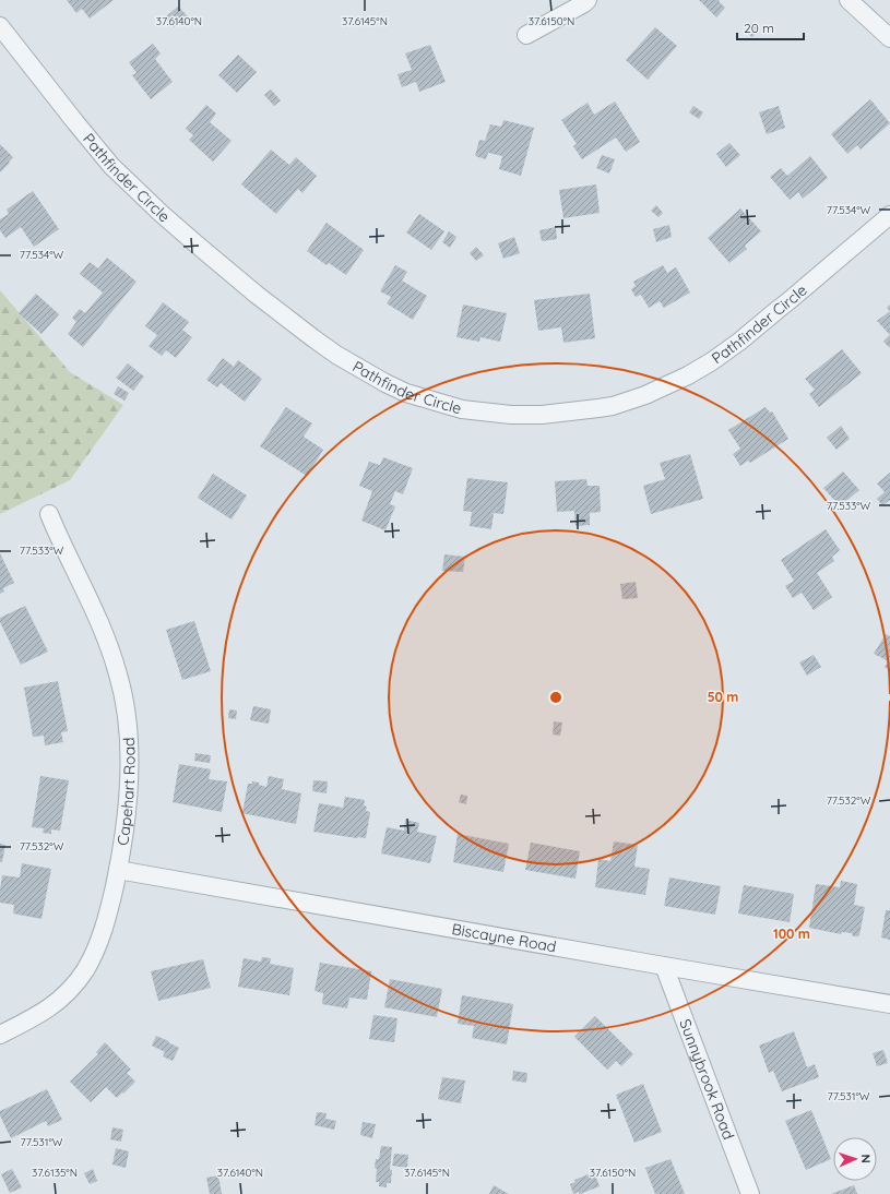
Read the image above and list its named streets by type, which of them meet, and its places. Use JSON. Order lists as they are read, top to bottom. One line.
{"streets":{"street":["Pathfinder Circle","Capehart Road","Biscayne Road","Sunnybrook Road"]},"crossings":[["Capehart Road","Biscayne Road"],["Biscayne Road","Sunnybrook Road"]],"scale_bar":"20 m","north":"right","coordinates":["37.6140°N","37.6145°N","37.6150°N","77.534°W","77.533°W","77.532°W","77.531°W","37.6135°N"],"rings":["50 m","100 m"]}
